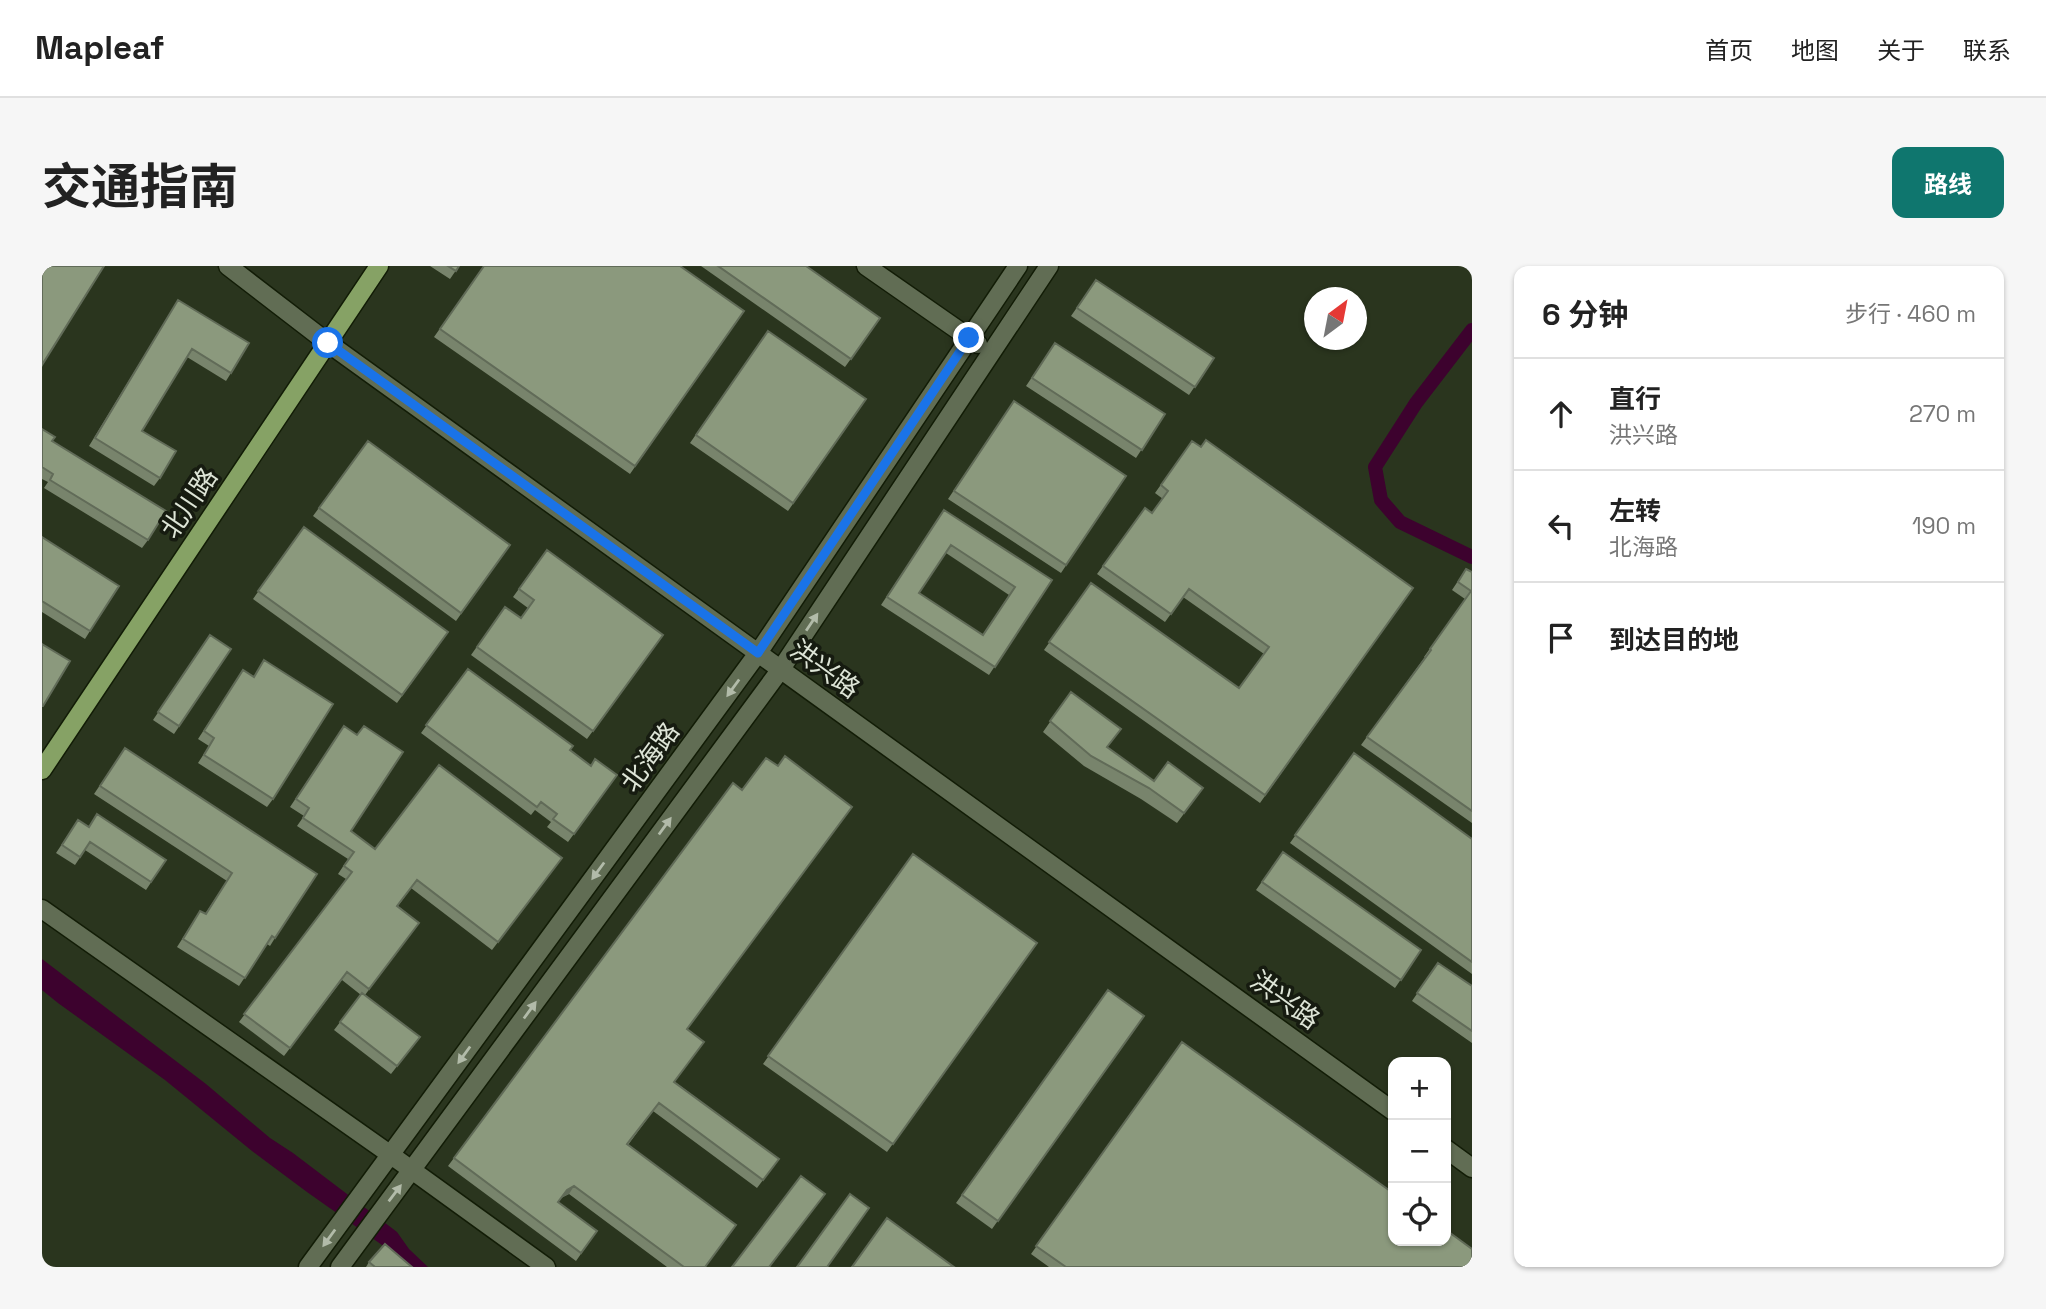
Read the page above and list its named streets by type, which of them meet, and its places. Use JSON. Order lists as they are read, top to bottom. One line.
{"streets":{"main road":["北川路"],"street":["洪兴路","北海路"]},"crossings":[["北川路","洪兴路"],["洪兴路","北海路"]],"north":"top right","page":{"header":"Mapleaf","nav":["首页","地图","关于","联系"],"title":"交通指南","buttons":"路线","heading":["6 分钟","步行 · 460 m"],"list":[["直行","洪兴路","270 m"],["左转","北海路","190 m"],"到达目的地"],"map_buttons":["+","−"]}}
